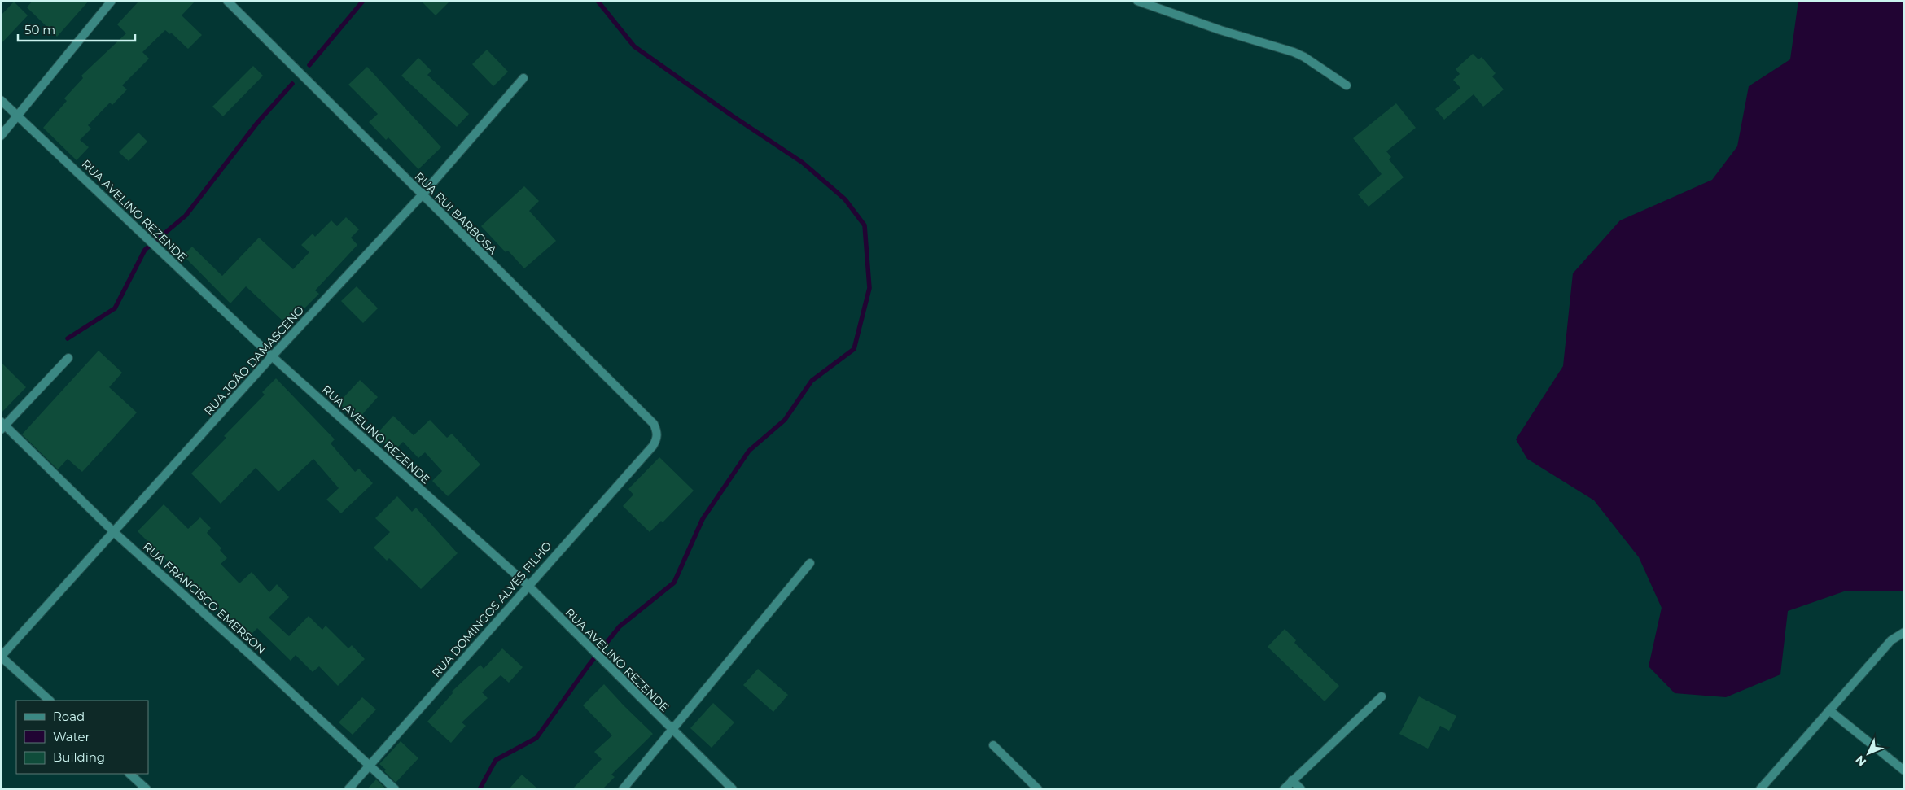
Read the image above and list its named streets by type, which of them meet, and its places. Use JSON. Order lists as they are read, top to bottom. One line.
{"streets":{"street":["RUA AVELINO REZENDE","RUA RUI BARBOSA","RUA JOÃO DAMASCENO","RUA FRANCISCO EMERSON","RUA DOMINGOS ALVES FILHO"]},"crossings":[["RUA AVELINO REZENDE","RUA JOÃO DAMASCENO"],["RUA AVELINO REZENDE","RUA DOMINGOS ALVES FILHO"],["RUA RUI BARBOSA","RUA JOÃO DAMASCENO"],["RUA RUI BARBOSA","RUA DOMINGOS ALVES FILHO"],["RUA JOÃO DAMASCENO","RUA FRANCISCO EMERSON"],["RUA FRANCISCO EMERSON","RUA DOMINGOS ALVES FILHO"]],"legend":["Road","Water","Building"],"scale_bar":"50 m","north":"bottom left"}
